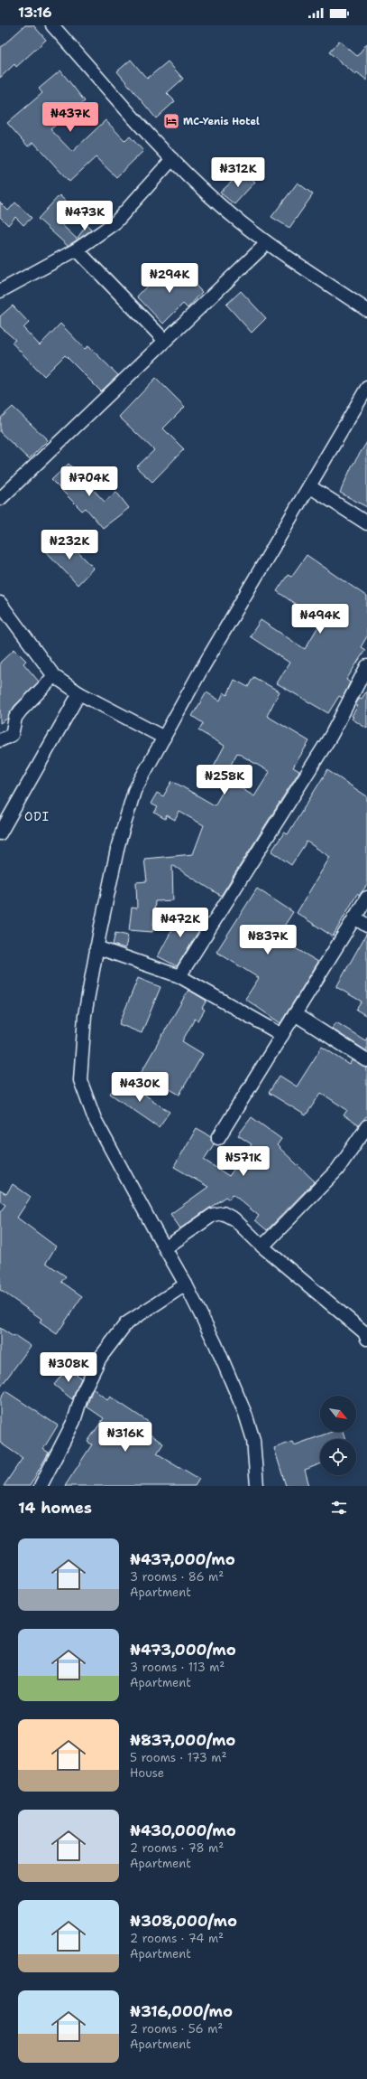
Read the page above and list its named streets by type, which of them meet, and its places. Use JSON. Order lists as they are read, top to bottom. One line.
{"districts":["ODI"],"places":{"hotel":["MC-Yenis Hotel"]},"north":"bottom right","page":{"status":"13:16","price":["₦437K","₦312K","₦473K","₦294K","₦704K","₦232K","₦494K","₦258K","₦472K","₦837K","₦430K","₦571K","₦308K","₦316K"],"heading":"14 homes","list":[{"name":"₦437,000/mo","note":"3 rooms · 86 m² · Apartment"},{"name":"₦473,000/mo","note":"3 rooms · 113 m² · Apartment"},{"name":"₦837,000/mo","note":"5 rooms · 173 m² · House"},{"name":"₦430,000/mo","note":"2 rooms · 78 m² · Apartment"},{"name":"₦308,000/mo","note":"2 rooms · 74 m² · Apartment"},{"name":"₦316,000/mo","note":"2 rooms · 56 m² · Apartment"}]}}
